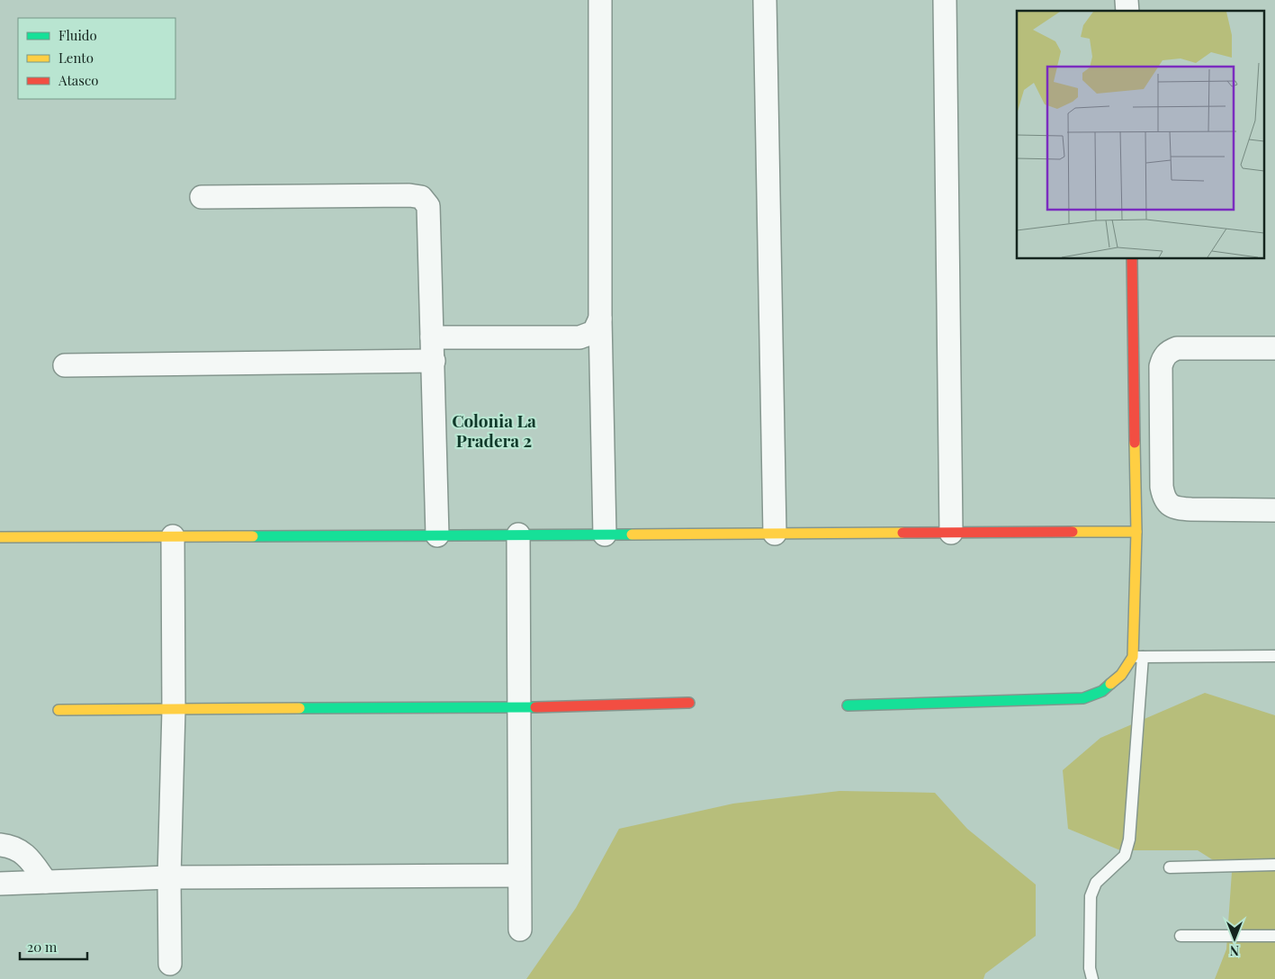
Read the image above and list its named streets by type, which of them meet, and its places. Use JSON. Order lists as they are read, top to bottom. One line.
{"districts":["Colonia La Pradera 2"],"legend":["Fluido","Lento","Atasco"],"scale_bar":"20 m","north":"bottom"}
